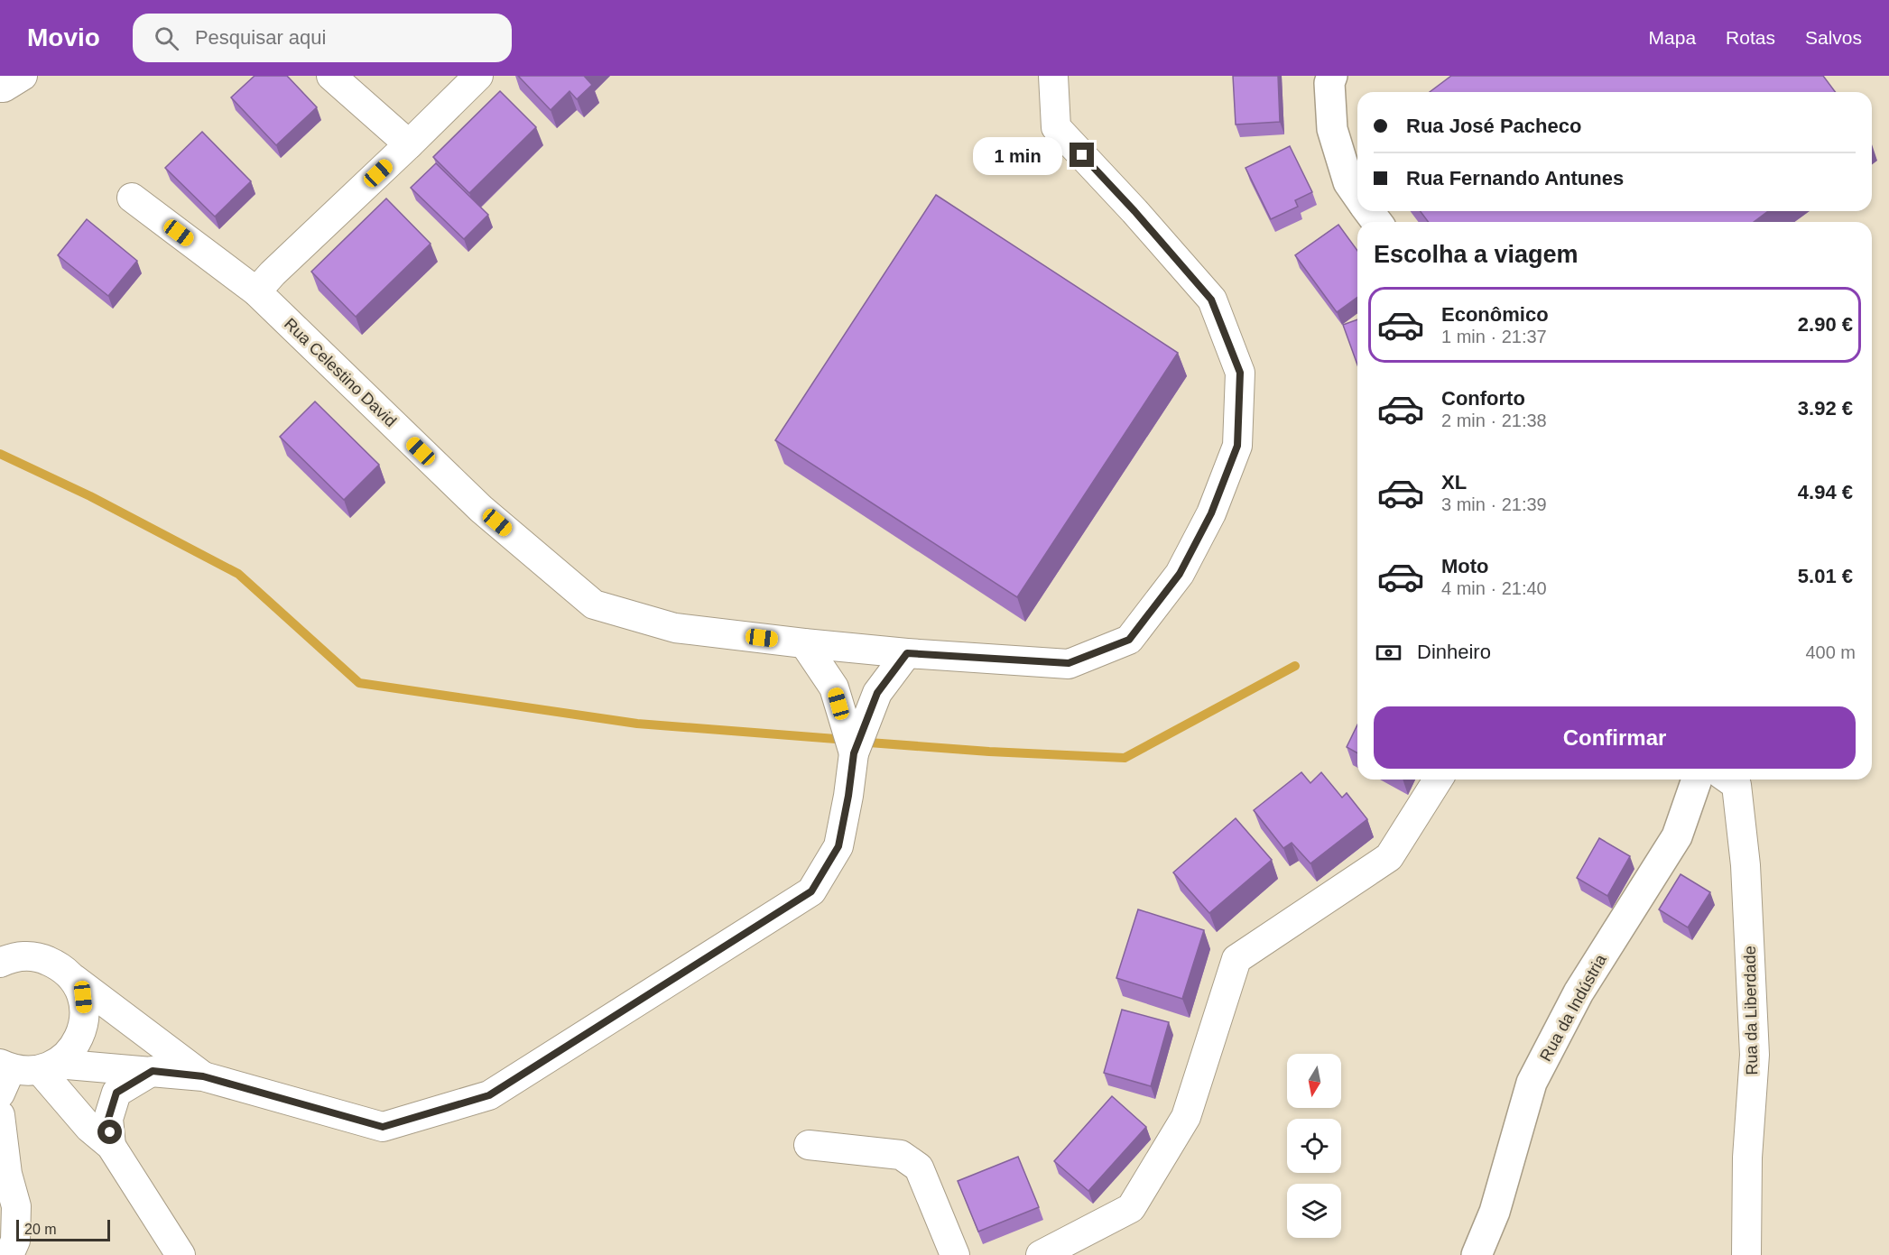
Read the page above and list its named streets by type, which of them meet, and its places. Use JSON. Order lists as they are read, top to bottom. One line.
{"streets":{"street":["Rua Celestino David","Rua da Indústria","Rua da Liberdade"]},"scale_bar":"20 m","north":"bottom","page":{"header":"Movio","search":"Pesquisar aqui","nav":["Mapa","Rotas","Salvos"],"banner":["Rua José Pacheco","Rua Fernando Antunes"],"bubble":"1 min","heading":"Escolha a viagem","list":[{"name":"Econômico","note":"1 min · 21:37","value":"2.90 €"},{"name":"Conforto","note":"2 min · 21:38","value":"3.92 €"},{"name":"XL","note":"3 min · 21:39","value":"4.94 €"},{"name":"Moto","note":"4 min · 21:40","value":"5.01 €"}],"pay":["Dinheiro","400 m"],"buttons":"Confirmar","scale":"20 m"}}
